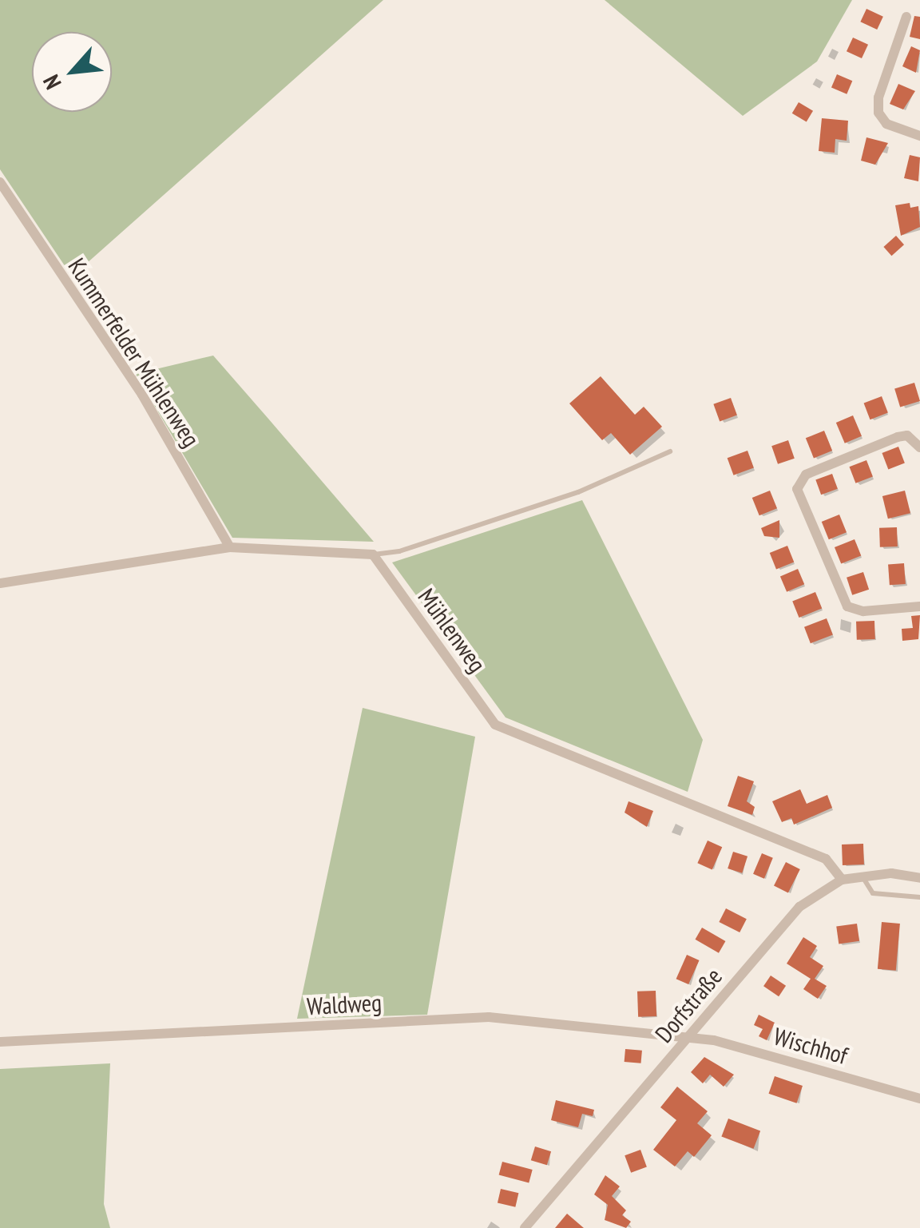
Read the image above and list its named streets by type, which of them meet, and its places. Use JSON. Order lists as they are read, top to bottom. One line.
{"streets":{"street":["Kummerfelder Mühlenweg","Mühlenweg","Waldweg","Dorfstraße","Wischhof"]},"crossings":[["Mühlenweg","Dorfstraße"],["Waldweg","Dorfstraße"],["Waldweg","Wischhof"],["Dorfstraße","Wischhof"]],"north":"bottom left"}
